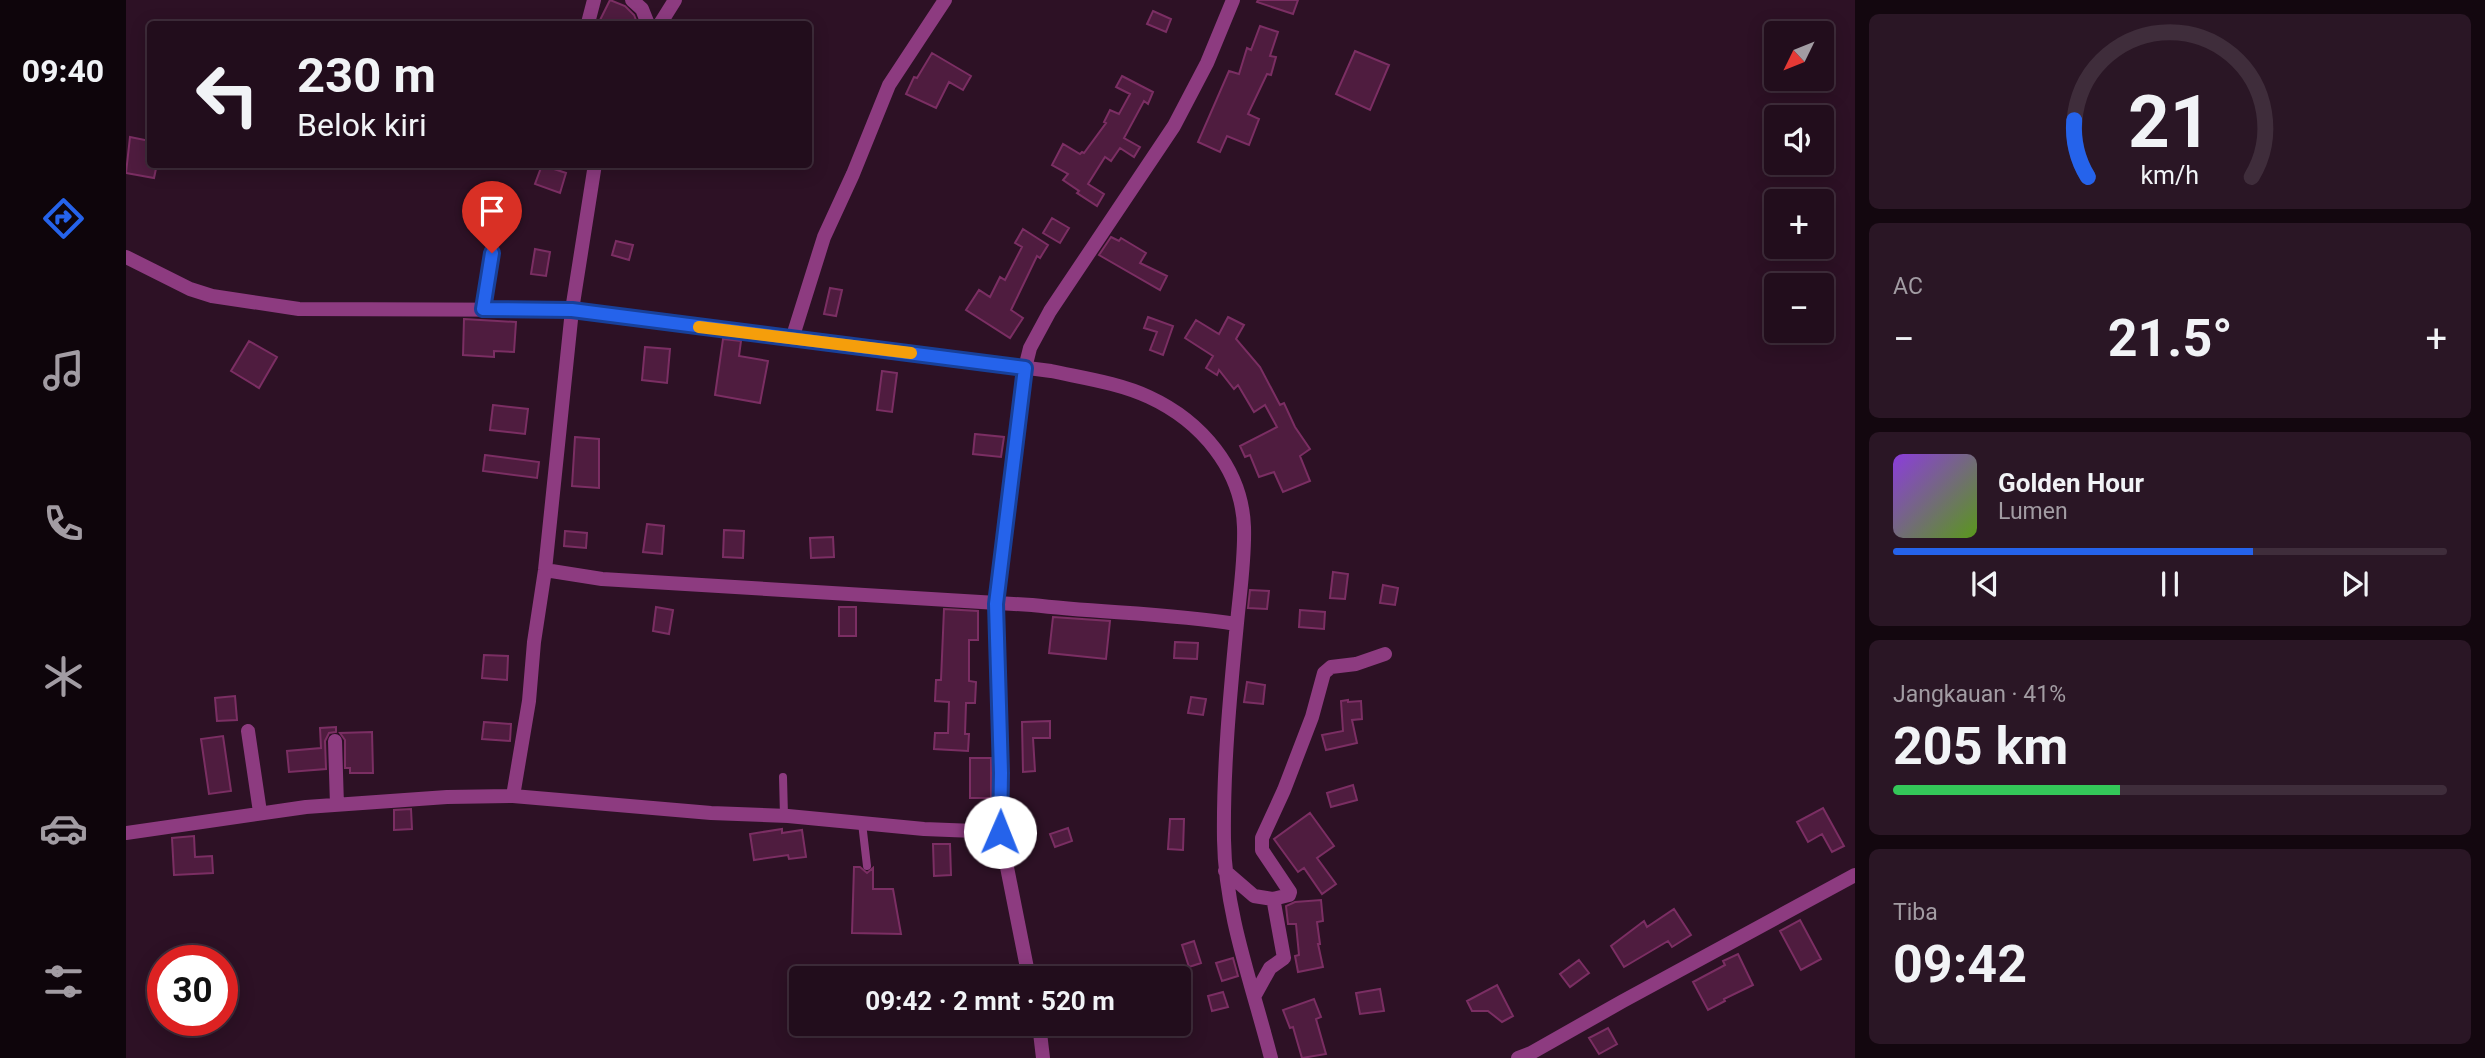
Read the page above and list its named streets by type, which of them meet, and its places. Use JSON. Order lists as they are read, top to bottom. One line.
{"north":"bottom left","page":{"tabs":"09:40","map_buttons":["+","−"],"turn":["230 m","Belok kiri"],"tile":["AC",["Jangkauan · 41%","205 km"],["Tiba","09:42"]],"heat":["−","21.5°","+"],"song":["Golden Hour","Lumen"],"limit":"30","trip":"09:42 · 2 mnt · 520 m","gauge":["21","km/h"]}}
